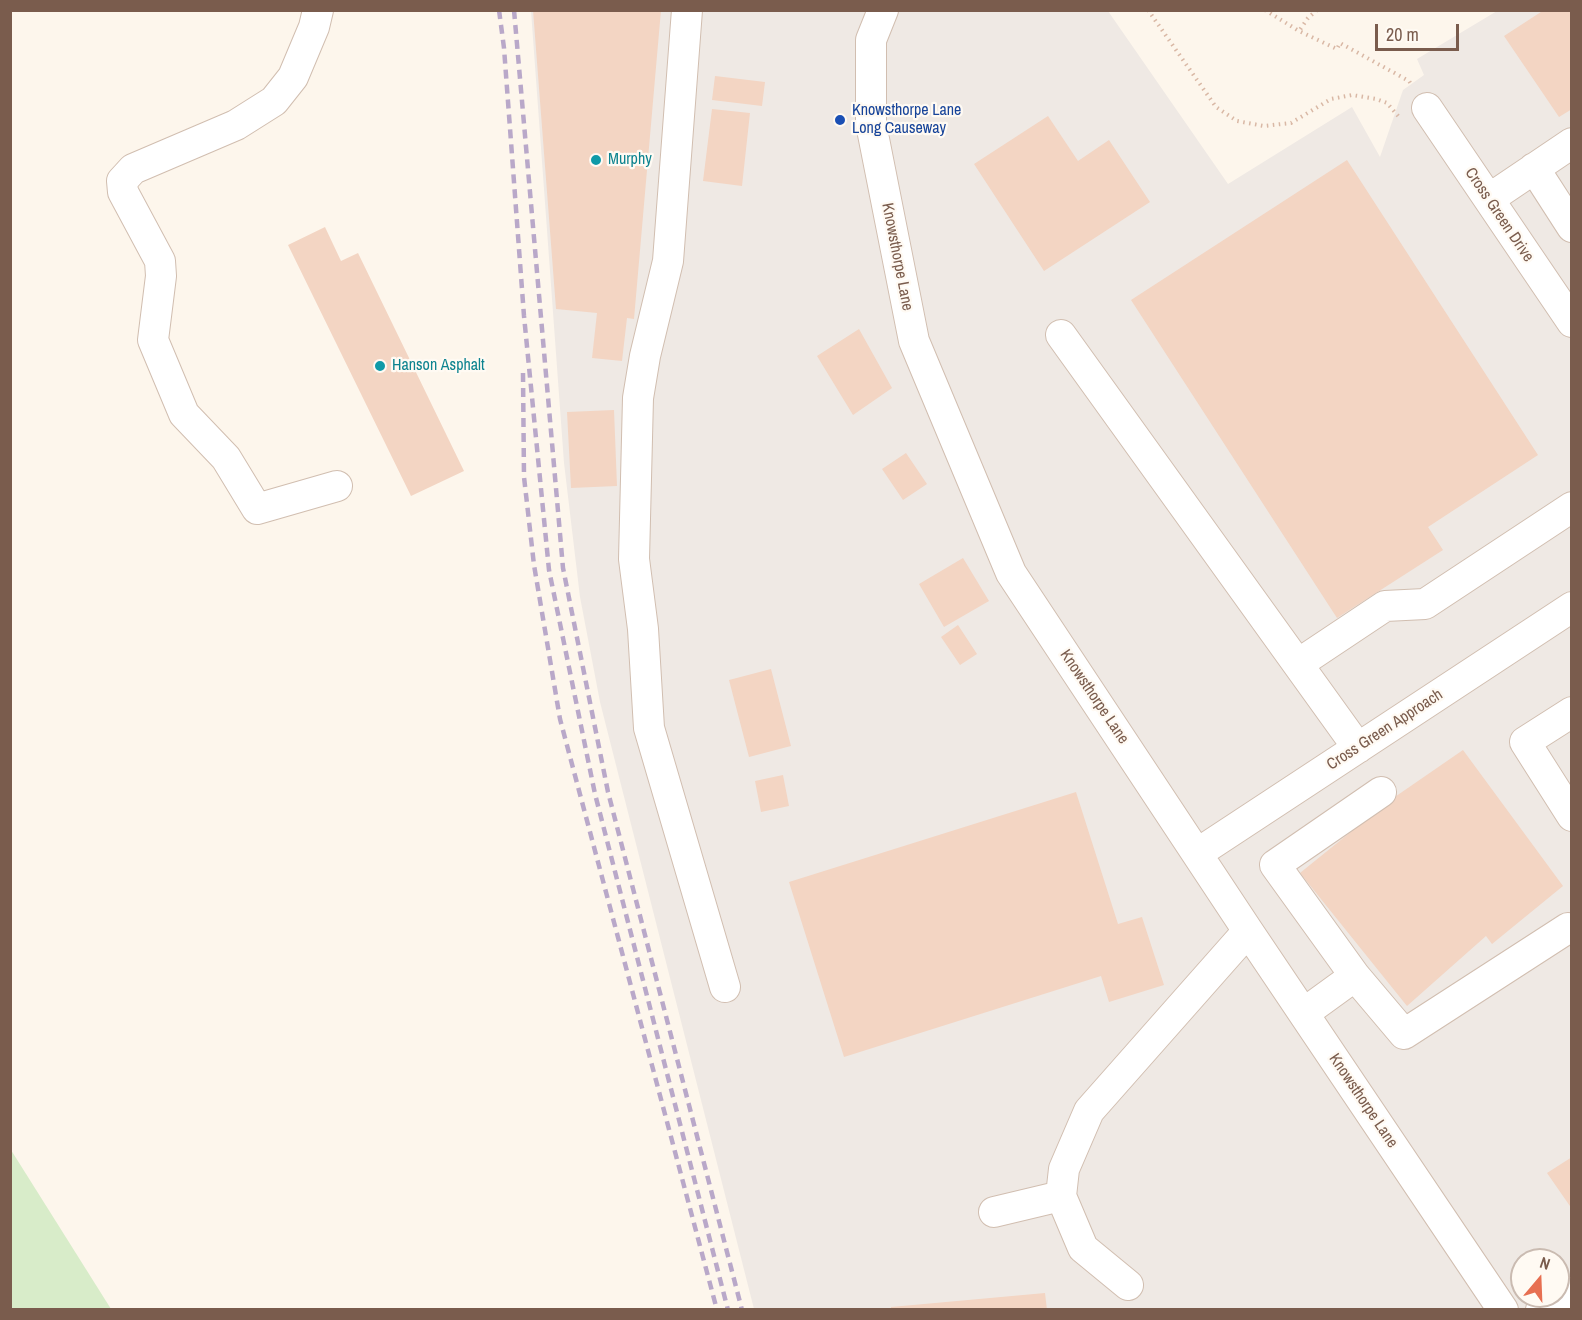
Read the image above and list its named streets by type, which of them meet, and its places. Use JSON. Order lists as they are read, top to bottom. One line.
{"streets":{"street":["Cross Green Drive","Knowsthorpe Lane","Cross Green Approach"]},"crossings":[["Knowsthorpe Lane","Cross Green Approach"]],"places":["Knowsthorpe Lane Long Causeway","Murphy","Hanson Asphalt"],"scale_bar":"20 m","north":"top"}
